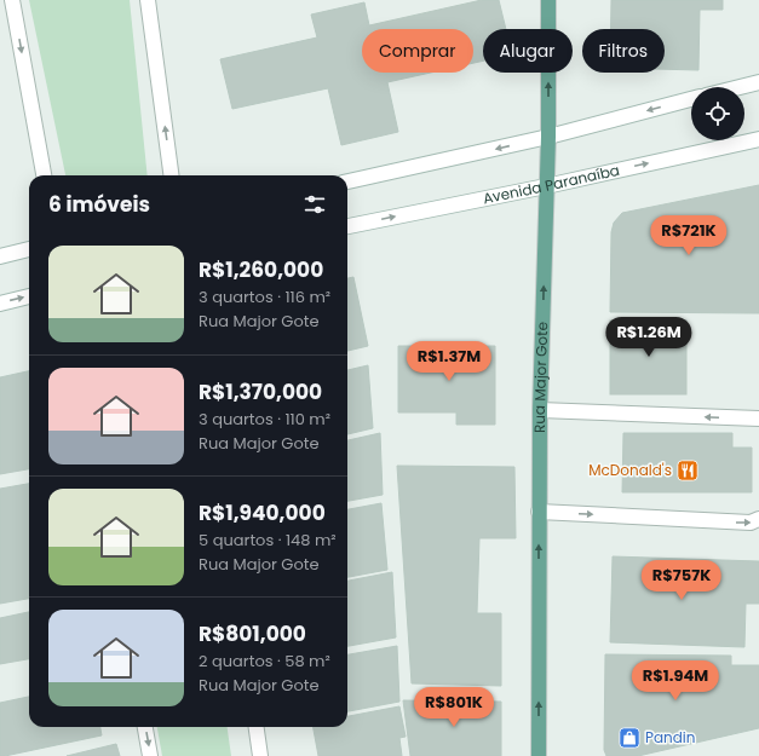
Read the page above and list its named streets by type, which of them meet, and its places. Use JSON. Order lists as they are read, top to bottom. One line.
{"streets":{"main road":["Avenida Paranaíba","Rua Major Gote"]},"crossings":[["Avenida Paranaíba","Rua Major Gote"]],"one_way":["Rua Major Gote"],"places":{"restaurant":["McDonald's"],"shop":["Pandin"]},"page":{"chip":["Comprar","Alugar","Filtros"],"heading":"6 imóveis","price":["R$721K","R$1.26M","R$1.37M","R$757K","R$1.94M","R$801K"],"list":[{"name":"R$1,260,000","note":"3 quartos · 116 m² · Rua Major Gote"},{"name":"R$1,370,000","note":"3 quartos · 110 m² · Rua Major Gote"},{"name":"R$1,940,000","note":"5 quartos · 148 m² · Rua Major Gote"},{"name":"R$801,000","note":"2 quartos · 58 m² · Rua Major Gote"}]}}
